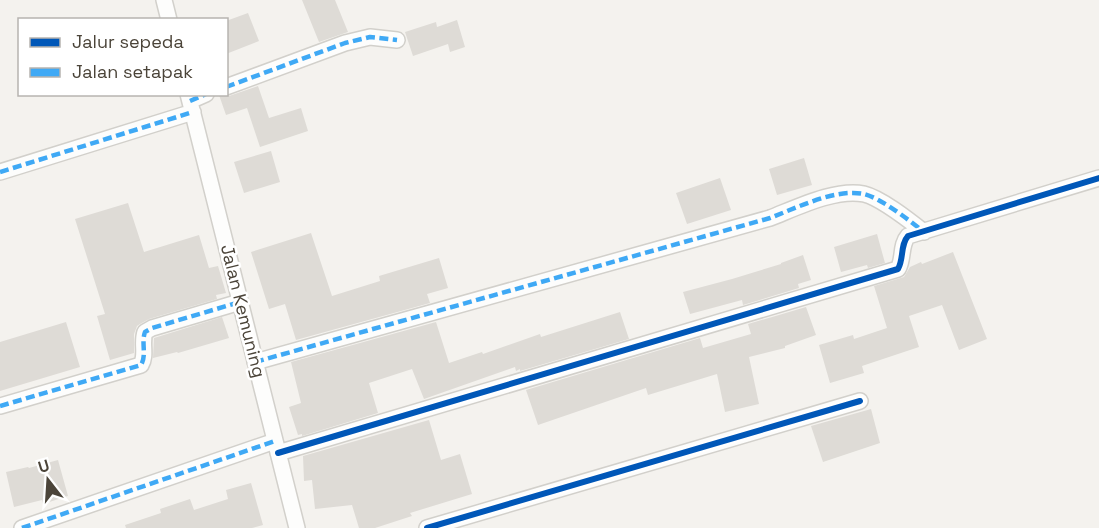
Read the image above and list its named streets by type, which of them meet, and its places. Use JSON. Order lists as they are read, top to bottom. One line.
{"streets":{"street":["Jalan Kemuning"]},"legend":["Jalur sepeda","Jalan setapak"],"north":"top"}
